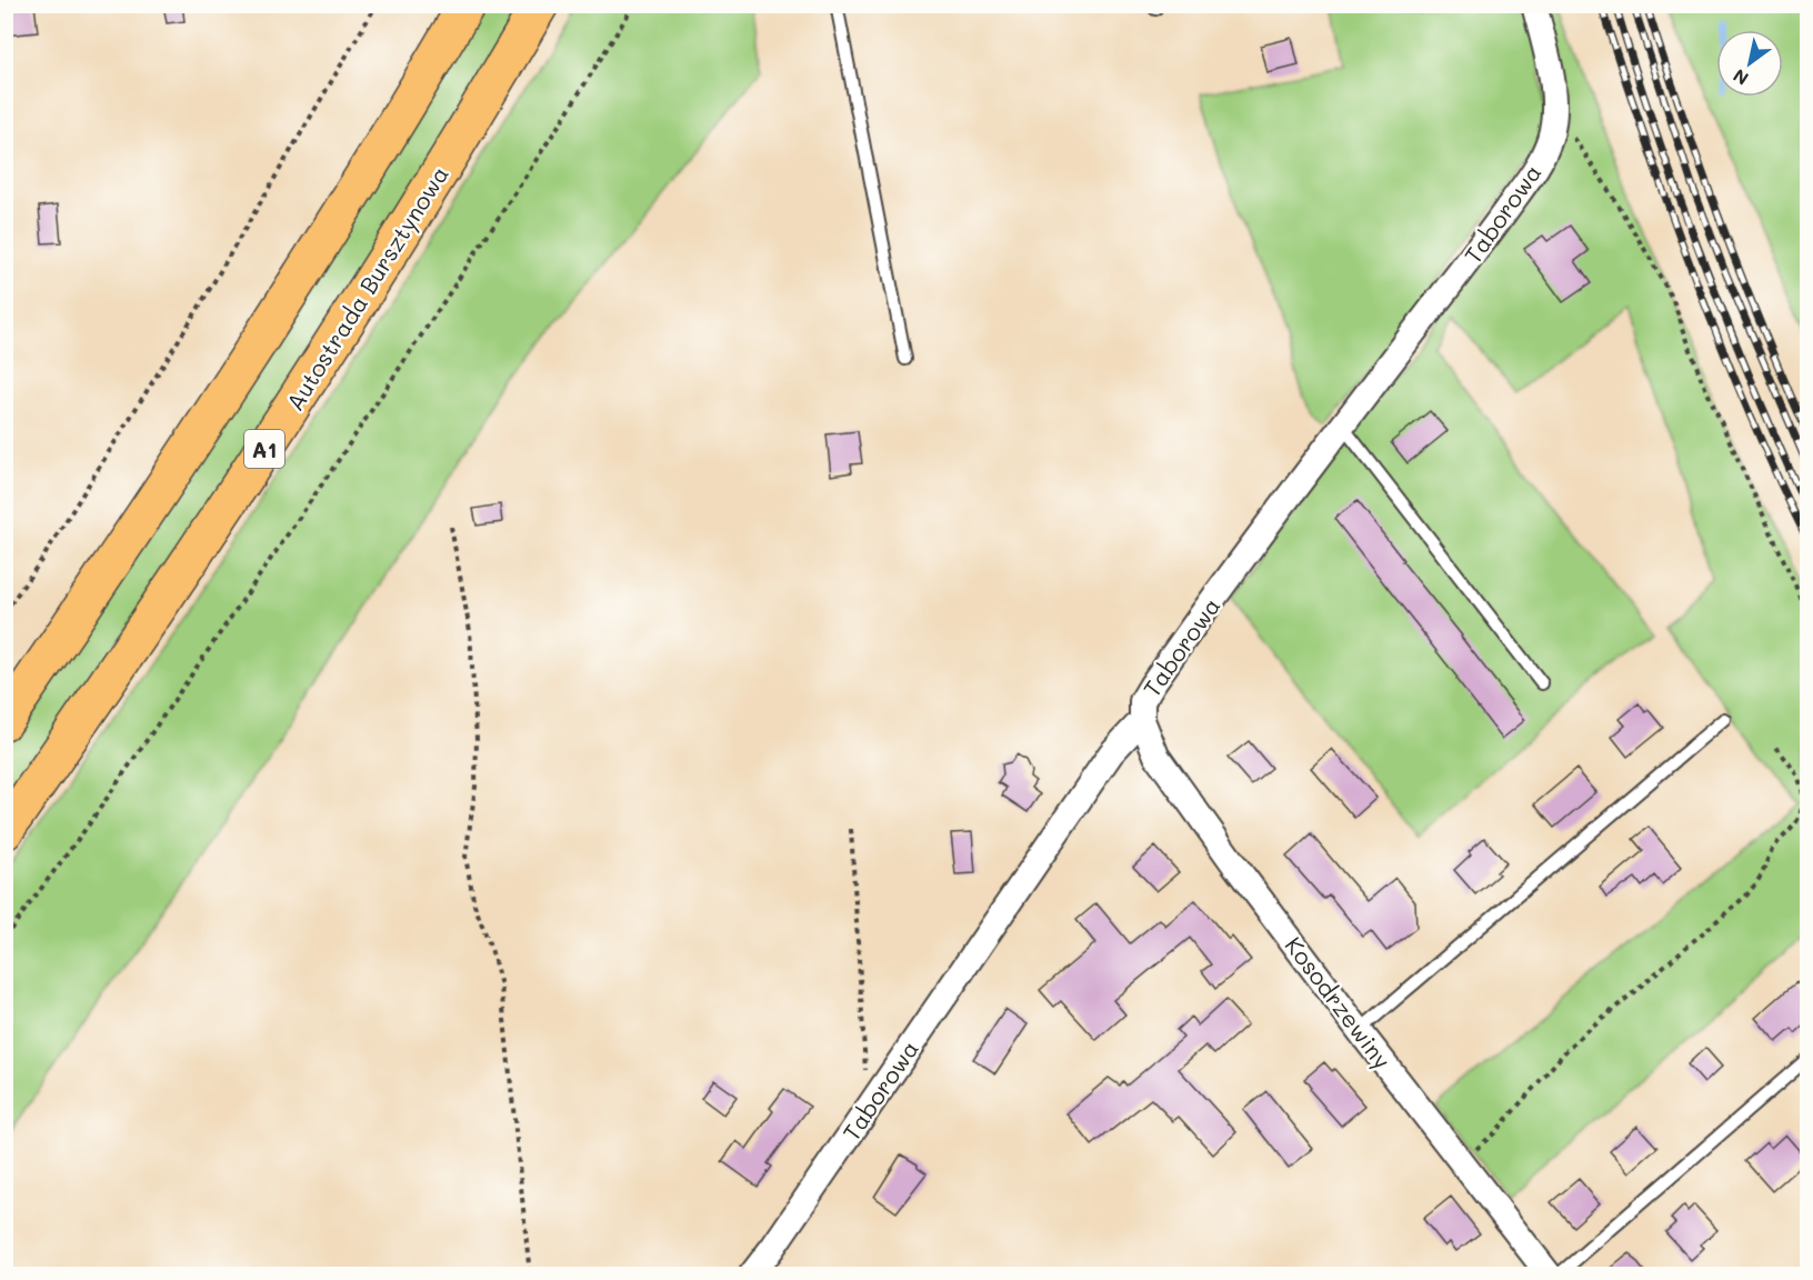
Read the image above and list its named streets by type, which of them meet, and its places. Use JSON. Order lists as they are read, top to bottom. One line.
{"streets":{"highway":["Autostrada Bursztynowa","A1"],"street":["Taborowa","Kosodrzewiny"]},"crossings":[["Taborowa","Kosodrzewiny"]],"north":"bottom left"}
